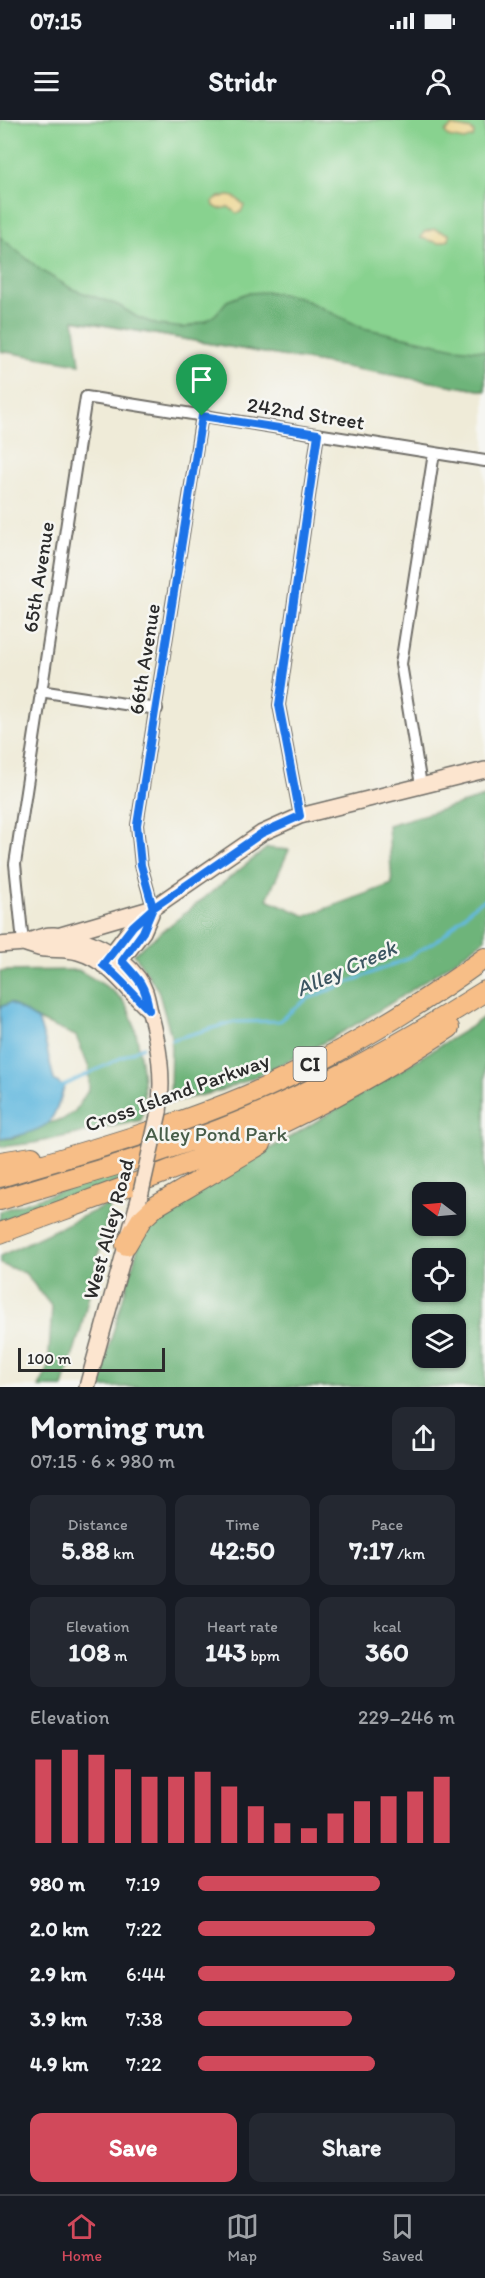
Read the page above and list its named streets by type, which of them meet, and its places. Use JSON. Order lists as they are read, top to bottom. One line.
{"streets":{"highway":["CI","Cross Island Parkway"],"main road":["West Alley Road"],"street":["242nd Street","65th Avenue","66th Avenue"]},"crossings":[["242nd Street","65th Avenue"],["242nd Street","66th Avenue"]],"water":["Alley Creek"],"parks":["Alley Pond Park"],"scale_bar":"100 m","north":"left","page":{"status":"07:15","header":"Stridr","scale":"100 m","heading":["Morning run","07:15 · 6 × 980 m"],"stats":[["Distance","5.88 km"],["Time","42:50"],["Pace","7:17 /km"],["Elevation","108 m"],["Heart rate","143 bpm"],["kcal","360"]],"chart":["Elevation","229–246 m"],"list":[{"name":"980 m","note":"7:19"},{"name":"2.0 km","note":"7:22"},{"name":"2.9 km","note":"6:44"},{"name":"3.9 km","note":"7:38"},{"name":"4.9 km","note":"7:22"}],"buttons":["Save","Share"],"tabs":["Home","Map","Saved"]}}
